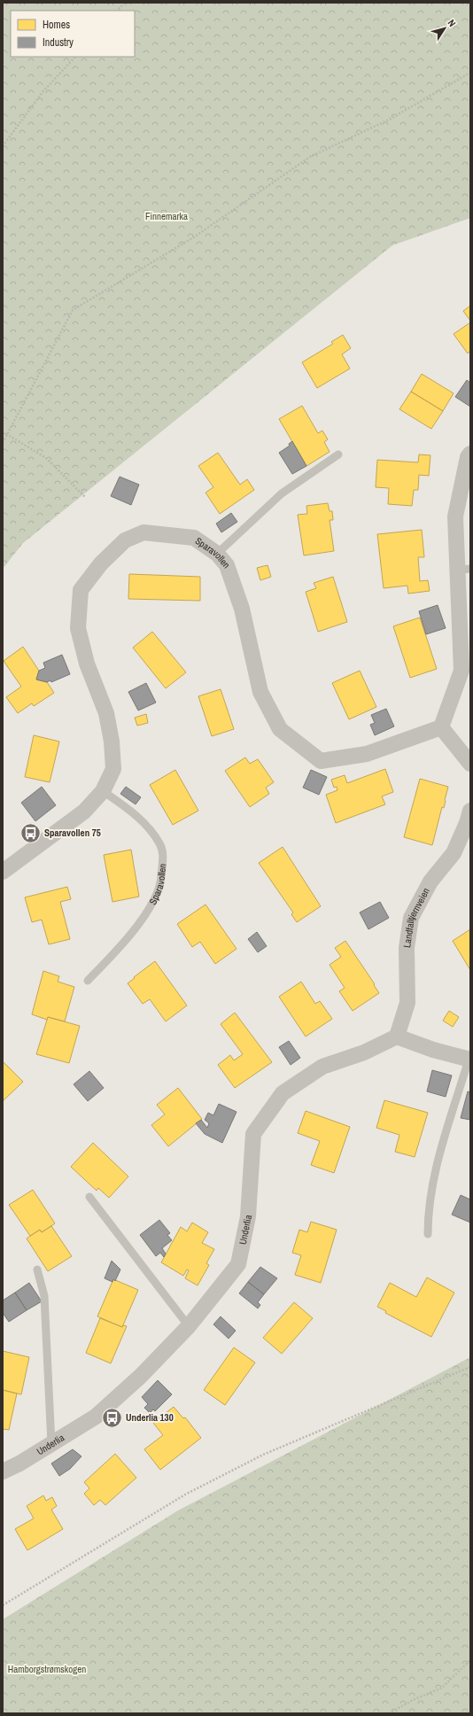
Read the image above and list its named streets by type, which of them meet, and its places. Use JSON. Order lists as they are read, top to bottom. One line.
{"streets":{"street":["Sparavollen","Landfalltjernveien","Underlia"]},"crossings":[["Landfalltjernveien","Underlia"]],"parks":["Finnemarka","Hamborgstrømskogen"],"places":{"bus stop":["Sparavollen 75","Underlia 130"]},"legend":["Homes","Industry"],"north":"top right"}
